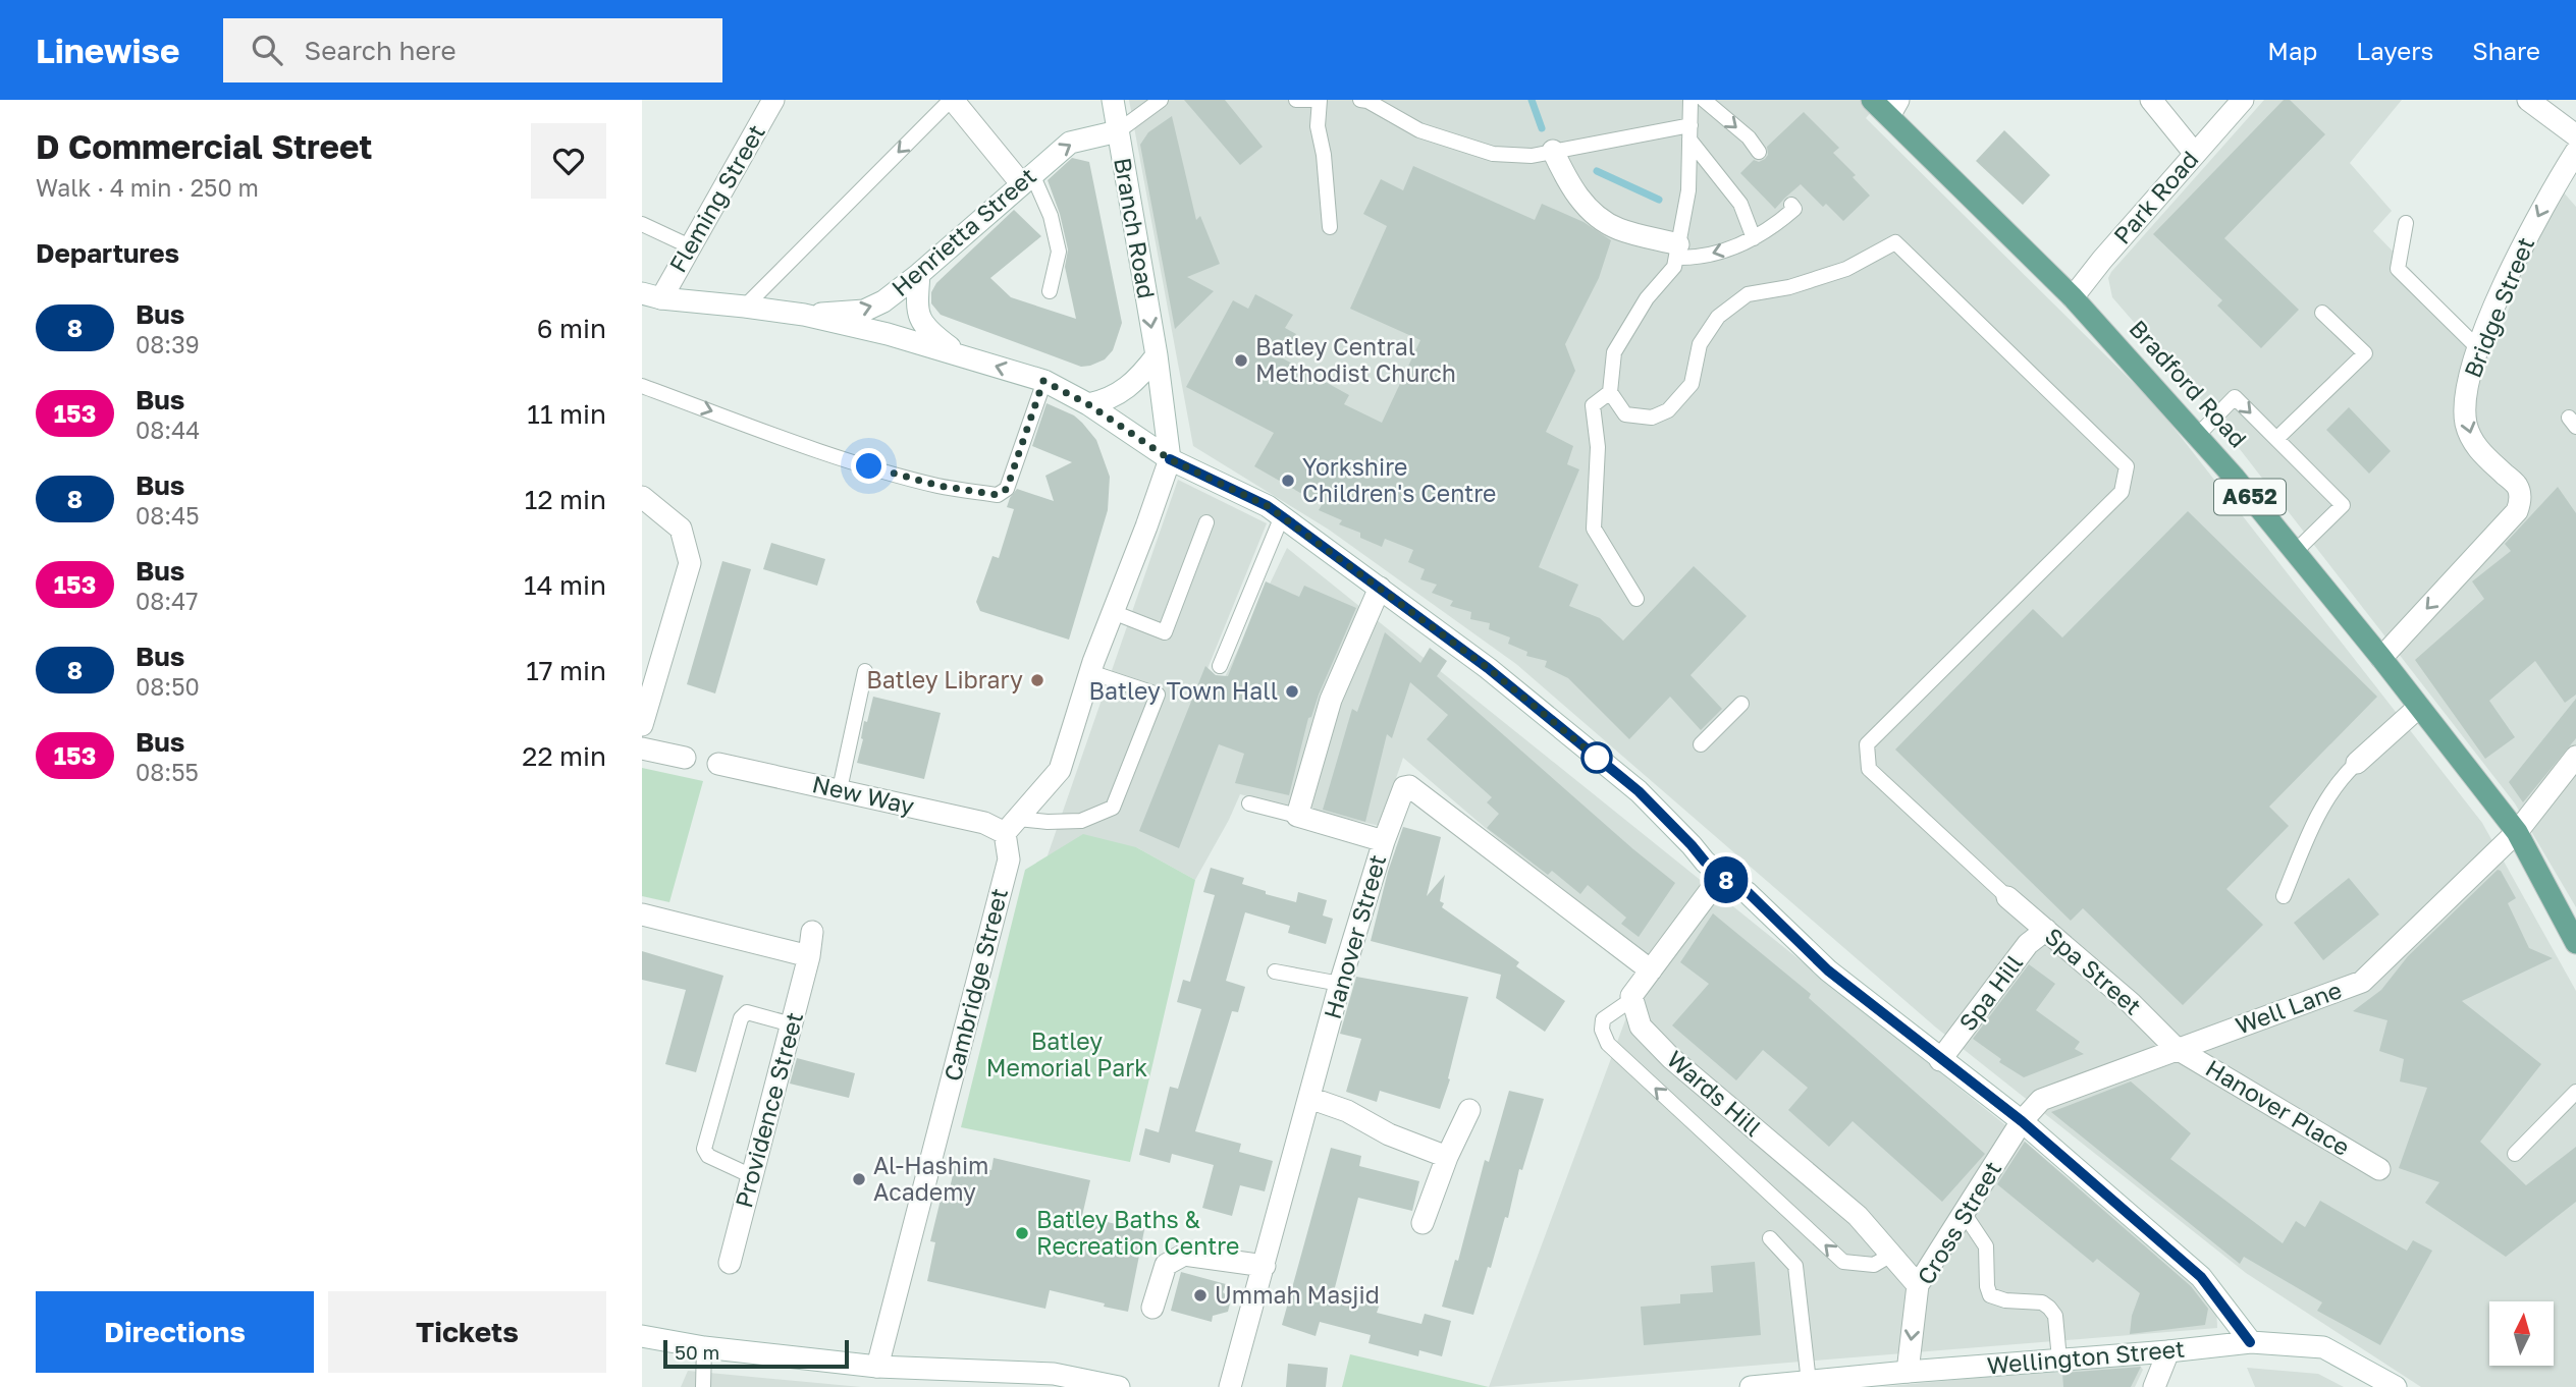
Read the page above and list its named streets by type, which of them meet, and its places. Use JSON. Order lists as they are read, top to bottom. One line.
{"streets":{"main road":["Bradford Road","A652"],"street":["Park Road","Fleming Street","Branch Road","Henrietta Street","Bridge Street","New Way","Hanover Street","Spa Street","Cambridge Street","Spa Hill","Well Lane","Wards Hill","Hanover Place","Providence Street","Cross Street","Wellington Street"]},"crossings":[["Park Road","Bradford Road"],["Branch Road","Henrietta Street"],["Bridge Street","Bradford Road"],["Bradford Road","Well Lane"],["New Way","Cambridge Street"],["Spa Street","Spa Hill"],["Spa Street","Well Lane"],["Spa Street","Hanover Place"],["Well Lane","Hanover Place"],["Well Lane","Cross Street"],["Wards Hill","Cross Street"],["Cross Street","Wellington Street"]],"one_way":["Branch Road","Henrietta Street","Bridge Street"],"parks":["Batley Memorial Park"],"places":["Batley Central Methodist Church","Yorkshire Children's Centre","Batley Library","Batley Town Hall","Al-Hashim Academy","Batley Baths & Recreation Centre","Ummah Masjid"],"lines":["bus line 8"],"scale_bar":"50 m","north":"top","page":{"header":"Linewise","search":"Search here","nav":["Map","Layers","Share"],"heading":[["D Commercial Street","Walk · 4 min · 250 m"],"Departures"],"on_map":"8","list":[{"mark":"8","name":"Bus","note":"08:39","value":"6 min"},{"mark":"153","name":"Bus","note":"08:44","value":"11 min"},{"mark":"8","name":"Bus","note":"08:45","value":"12 min"},{"mark":"153","name":"Bus","note":"08:47","value":"14 min"},{"mark":"8","name":"Bus","note":"08:50","value":"17 min"},{"mark":"153","name":"Bus","note":"08:55","value":"22 min"}],"buttons":["Directions","Tickets"],"scale":"50 m"}}
